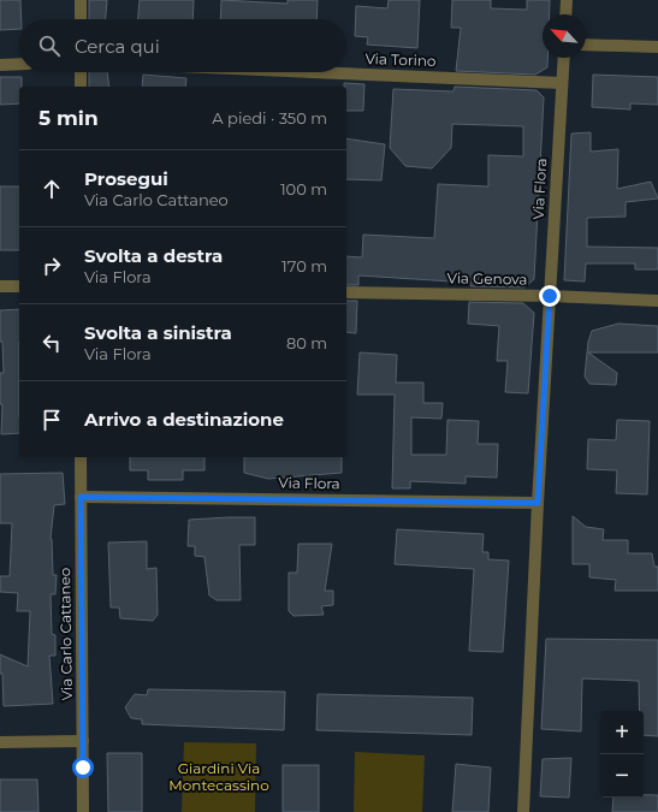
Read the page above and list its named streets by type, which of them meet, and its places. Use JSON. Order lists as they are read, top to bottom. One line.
{"streets":{"street":["Via Torino","Via Flora","Via Genova","Via Carlo Cattaneo"]},"crossings":[["Via Torino","Via Flora"],["Via Flora","Via Genova"],["Via Flora","Via Carlo Cattaneo"]],"parks":["Giardini Via Montecassino"],"north":"top left","page":{"search":"Cerca qui","heading":["5 min","A piedi · 350 m"],"list":[["Prosegui","Via Carlo Cattaneo","100 m"],["Svolta a destra","Via Flora","170 m"],["Svolta a sinistra","Via Flora","80 m"],"Arrivo a destinazione"],"map_buttons":["+","−"]}}
